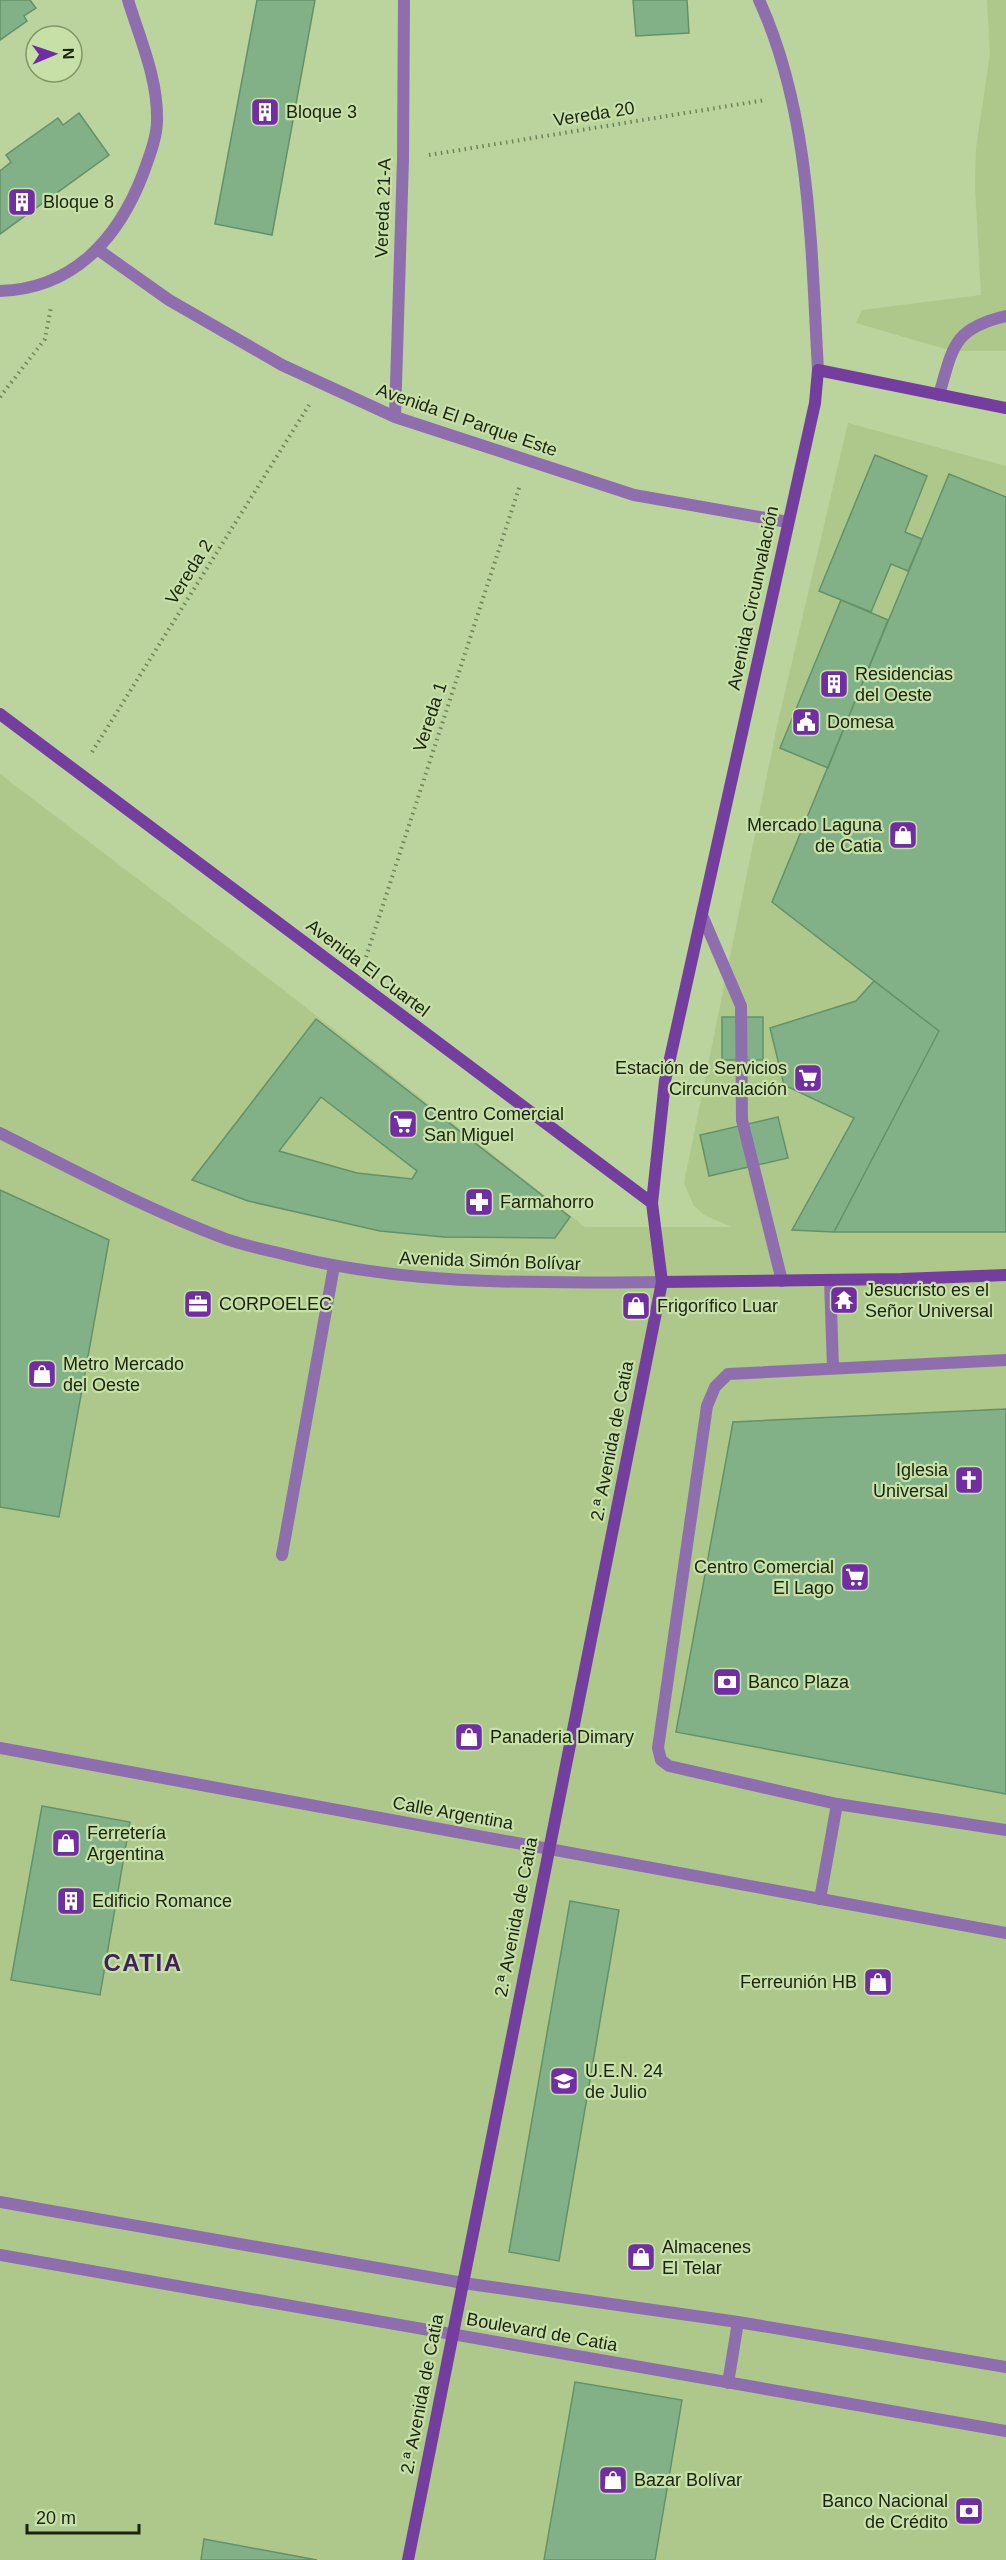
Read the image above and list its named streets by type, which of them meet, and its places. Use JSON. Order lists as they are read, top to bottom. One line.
{"streets":{"main road":["Avenida Circunvalación","Avenida El Cuartel","Avenida Simón Bolívar","2.ª Avenida de Catia"],"street":["Vereda 21-A","Avenida El Parque Este","Calle Argentina","Boulevard de Catia"],"path":["Vereda 20","Vereda 2","Vereda 1"]},"crossings":[["Vereda 20","Vereda 21-A"],["Vereda 20","Avenida Circunvalación"],["Vereda 21-A","Avenida El Parque Este"],["Avenida El Parque Este","Vereda 2"],["Avenida El Parque Este","Avenida Circunvalación"],["Avenida El Parque Este","Vereda 1"],["Vereda 2","Avenida El Cuartel"],["Avenida Circunvalación","Avenida El Cuartel"],["Vereda 1","Avenida El Cuartel"],["Avenida Simón Bolívar","2.ª Avenida de Catia"],["2.ª Avenida de Catia","Calle Argentina"],["2.ª Avenida de Catia","Boulevard de Catia"]],"districts":["CATIA"],"places":{"building":["Bloque 3","Bloque 8","Residencias del Oeste","Edificio Romance"],"public building":["Domesa"],"shop":["Mercado Laguna de Catia","Frigorífico Luar","Metro Mercado del Oeste","Panaderia Dimary","Ferretería Argentina","Ferreunión HB","Almacenes El Telar","Bazar Bolívar"],"supermarket":["Estación de Servicios Circunvalación","Centro Comercial San Miguel","Centro Comercial El Lago"],"pharmacy":["Farmahorro"],"temple":["Jesucristo es el Señor Universal"],"office":["CORPOELEC"],"church":["Iglesia Universal"],"bank":["Banco Plaza","Banco Nacional de Crédito"],"school or university":["U.E.N. 24 de Julio"]},"scale_bar":"20 m","north":"right"}
